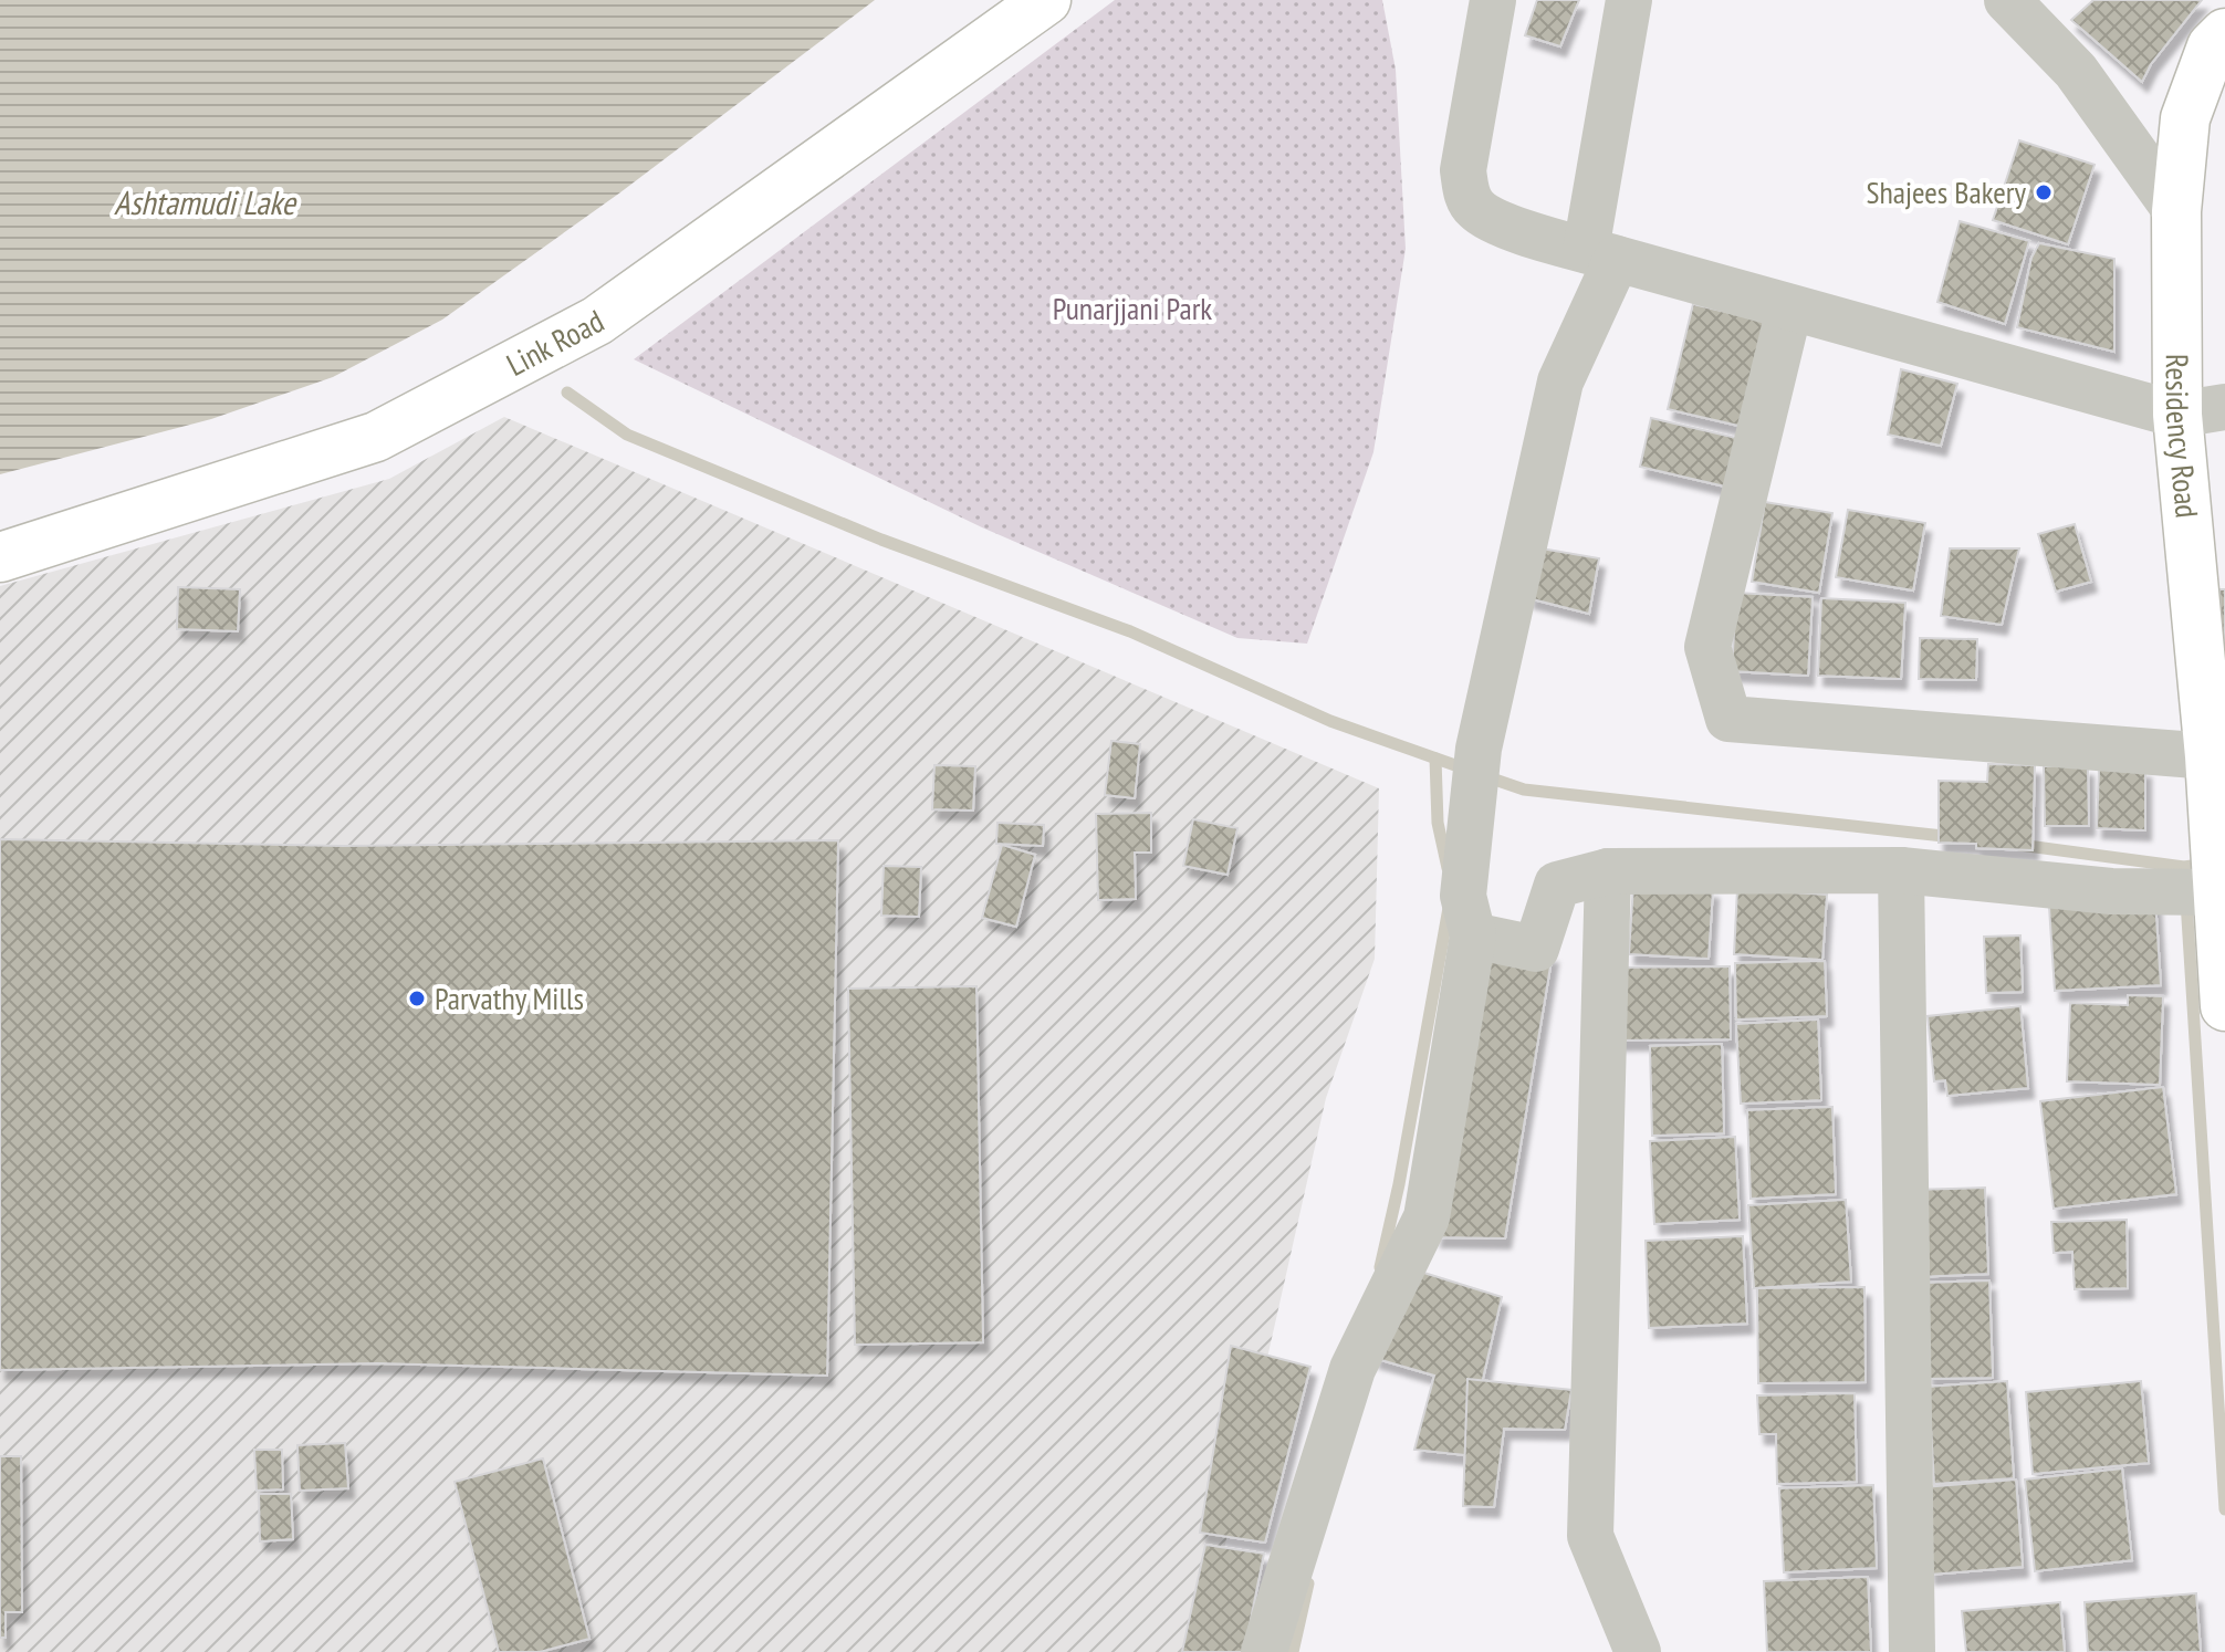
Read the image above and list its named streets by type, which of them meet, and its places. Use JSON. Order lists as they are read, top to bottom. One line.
{"streets":{"main road":["Link Road","Residency Road"]},"water":["Ashtamudi Lake"],"parks":["Punarjjani Park"],"places":["Shajees Bakery","Parvathy Mills"]}
